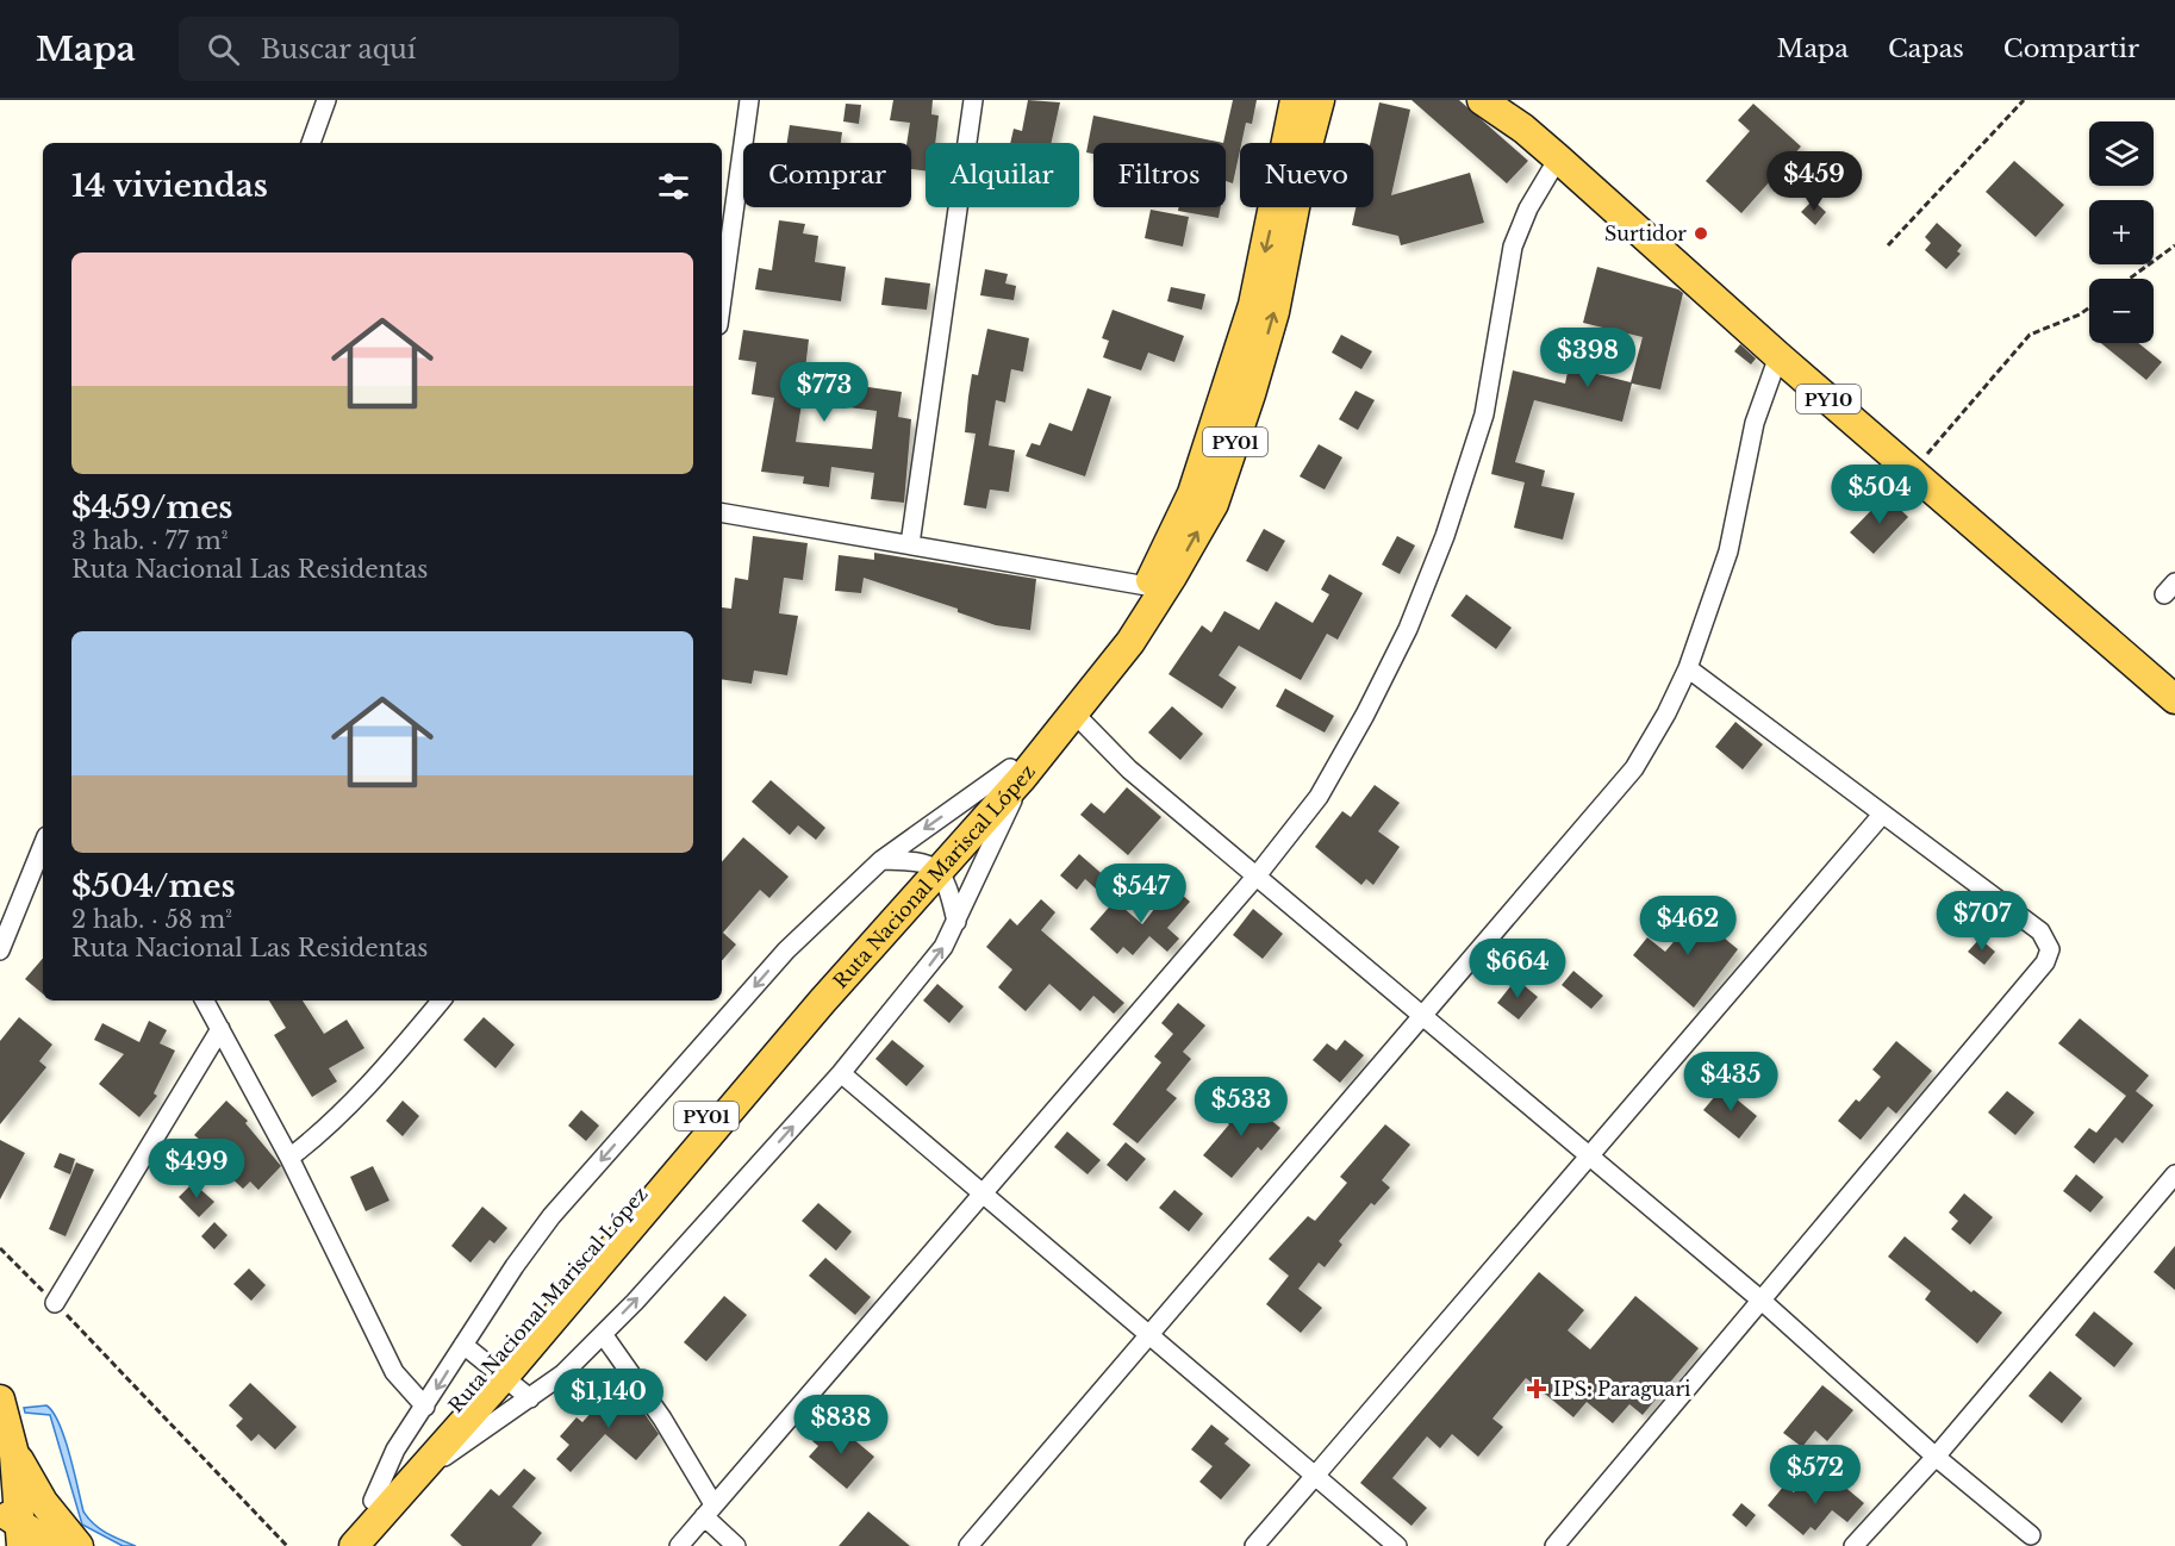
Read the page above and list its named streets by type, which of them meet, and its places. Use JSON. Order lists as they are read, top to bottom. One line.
{"streets":{"highway":["PY10","PY01","Ruta Nacional Mariscal López"]},"places":{"other":["Surtidor"],"health":["IPS: Paraguari"]},"page":{"header":"Mapa","search":"Buscar aquí","nav":["Mapa","Capas","Compartir"],"map_buttons":["+","−"],"chip":["Comprar","Alquilar","Filtros","Nuevo"],"heading":"14 viviendas","price":["$459","$398","$773","$504","$547","$707","$462","$664","$435","$533","$499","$1,140","$838","$572"],"list":[{"name":"$459/mes","note":"3 hab. · 77 m² · Ruta Nacional Las Residentas"},{"name":"$504/mes","note":"2 hab. · 58 m² · Ruta Nacional Las Residentas"}]}}
